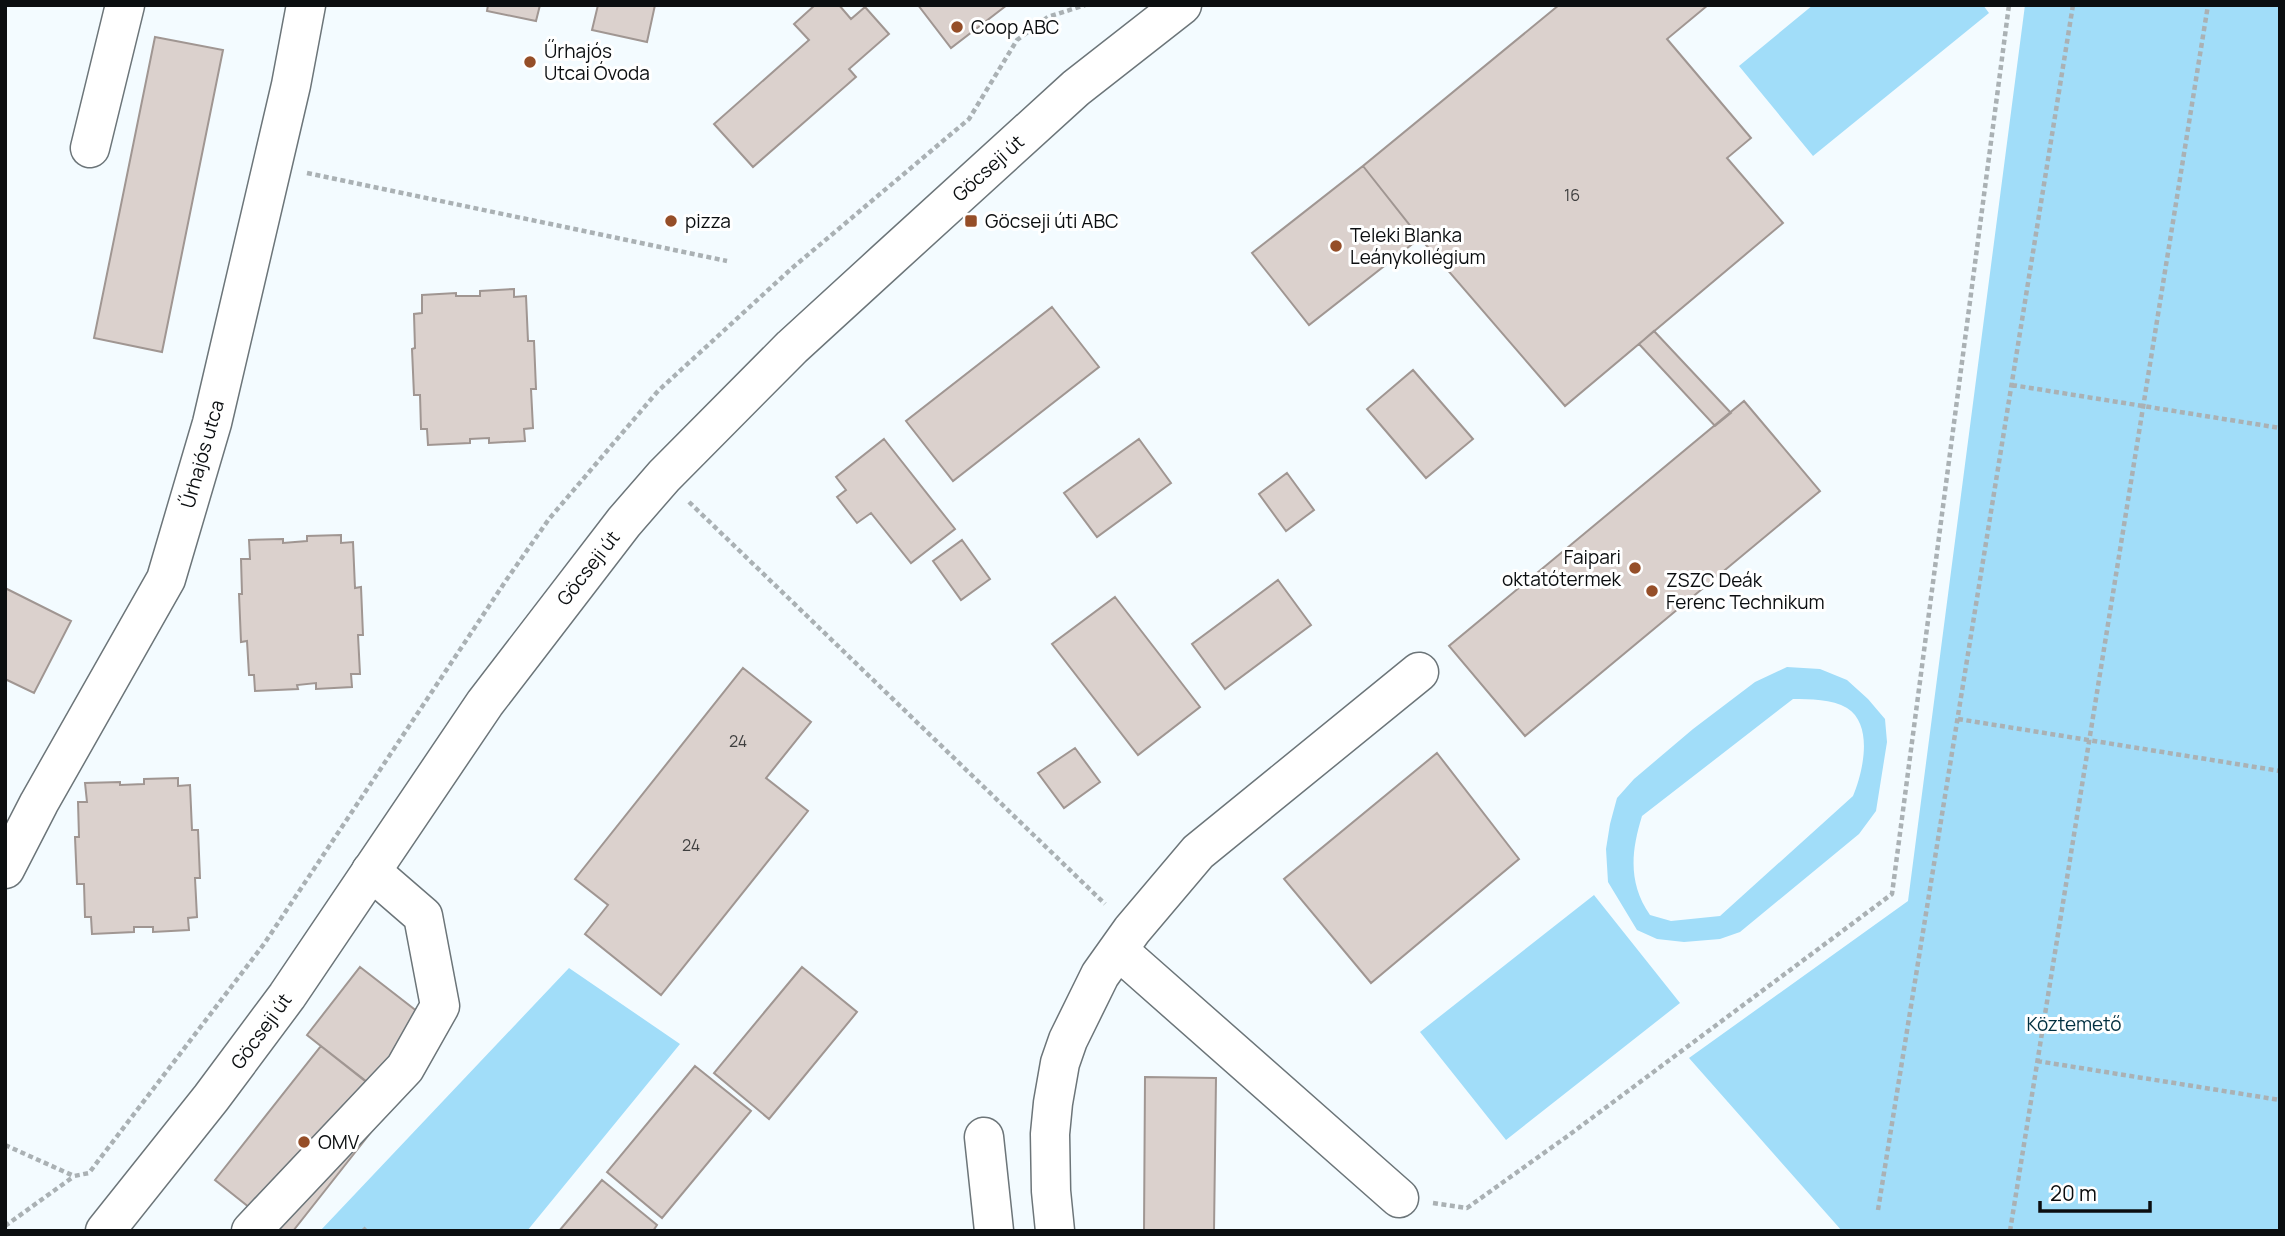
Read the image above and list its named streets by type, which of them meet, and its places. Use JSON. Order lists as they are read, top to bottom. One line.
{"streets":{"street":["Göcseji út","Űrhajós utca"]},"parks":["Köztemető"],"places":{"other":["Coop ABC","Űrhajós Utcai Óvoda","pizza","Teleki Blanka Leánykollégium","Faipari oktatótermek","ZSZC Deák Ferenc Technikum","OMV"],"transit":["Göcseji úti ABC"]},"house_numbers":["16","24","24"],"scale_bar":"20 m"}
